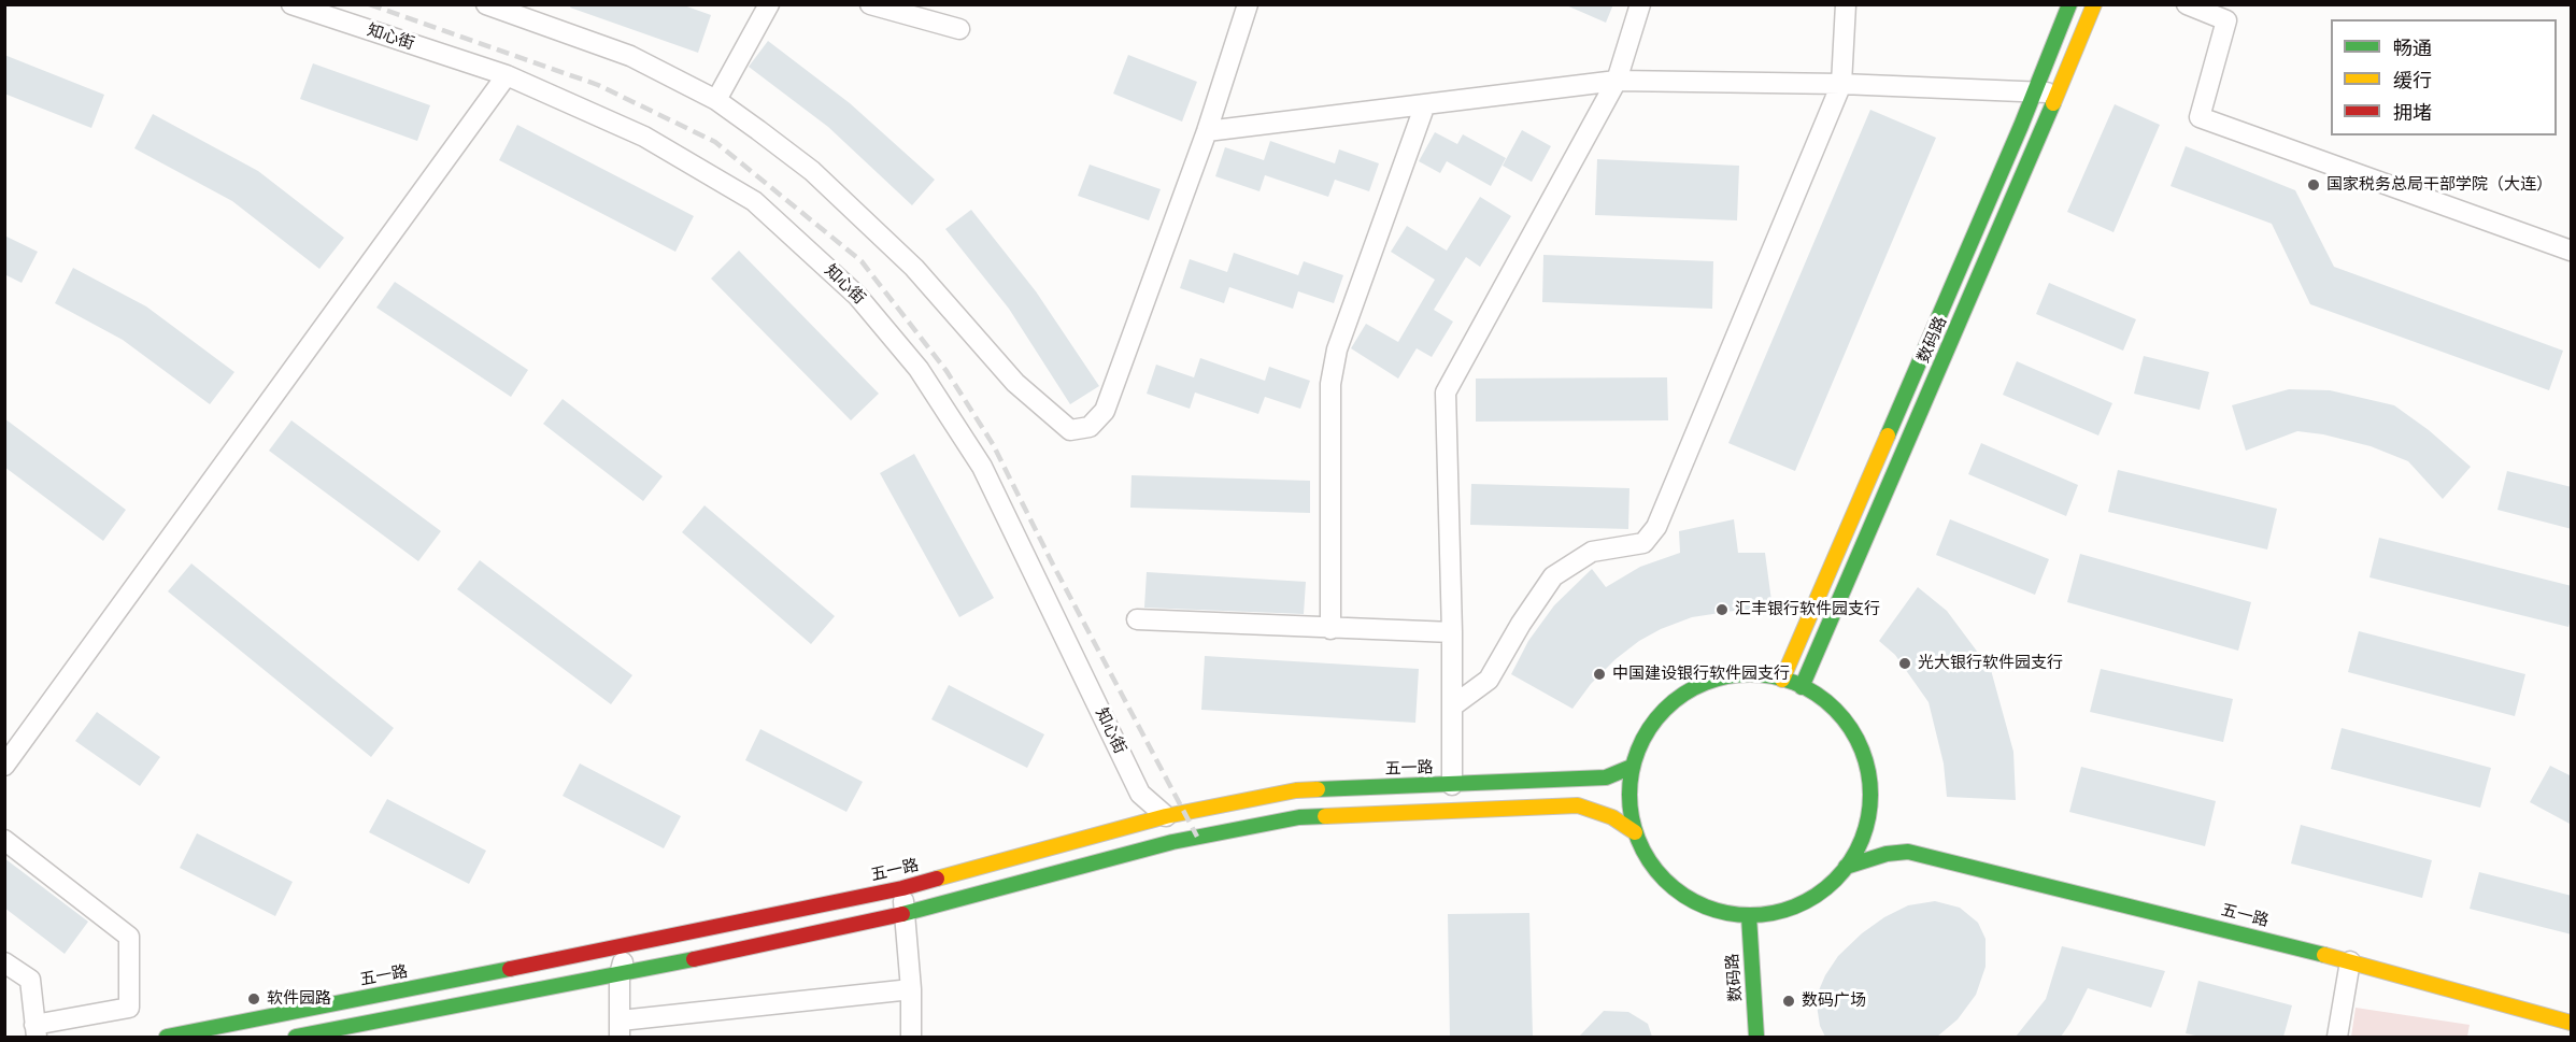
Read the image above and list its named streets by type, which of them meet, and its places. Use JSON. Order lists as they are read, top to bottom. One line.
{"streets":{"main road":["数码路","五一路"],"street":["知心街"]},"crossings":[["知心街","五一路"]],"places":["国家税务总局干部学院（大连）","汇丰银行软件园支行","光大银行软件园支行","中国建设银行软件园支行","软件园路","数码广场"],"legend":["畅通","缓行","拥堵"]}
